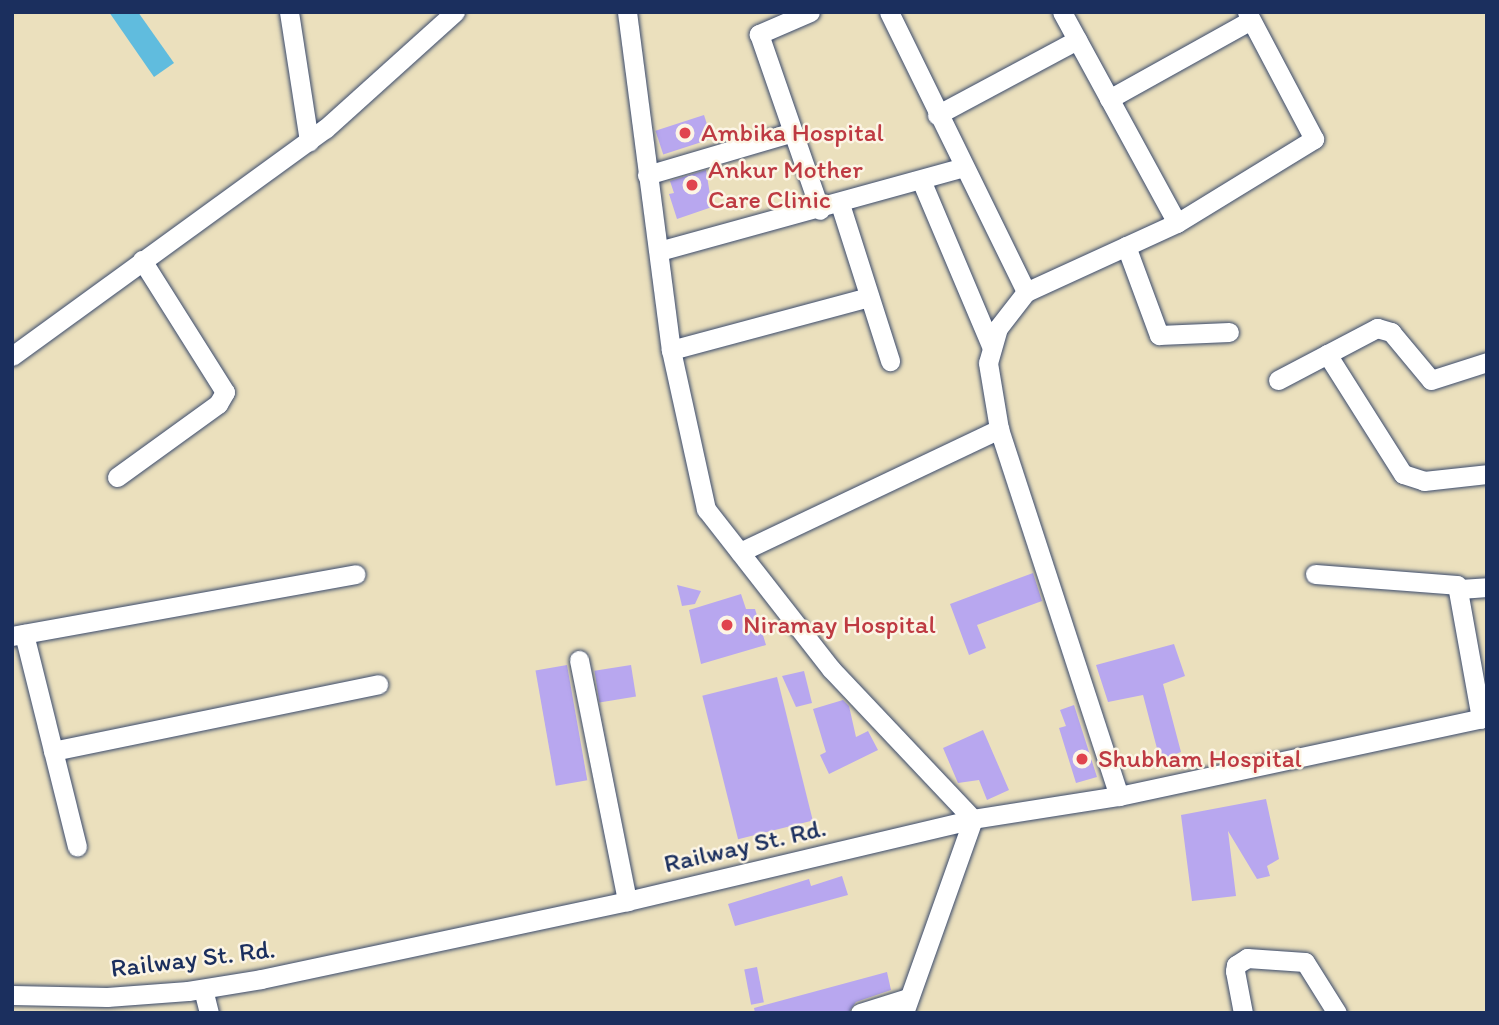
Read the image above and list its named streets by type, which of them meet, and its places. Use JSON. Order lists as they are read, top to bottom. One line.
{"streets":{"street":["Railway St. Rd."]},"places":["Ambika Hospital","Ankur Mother Care Clinic","Niramay Hospital","Shubham Hospital"]}
